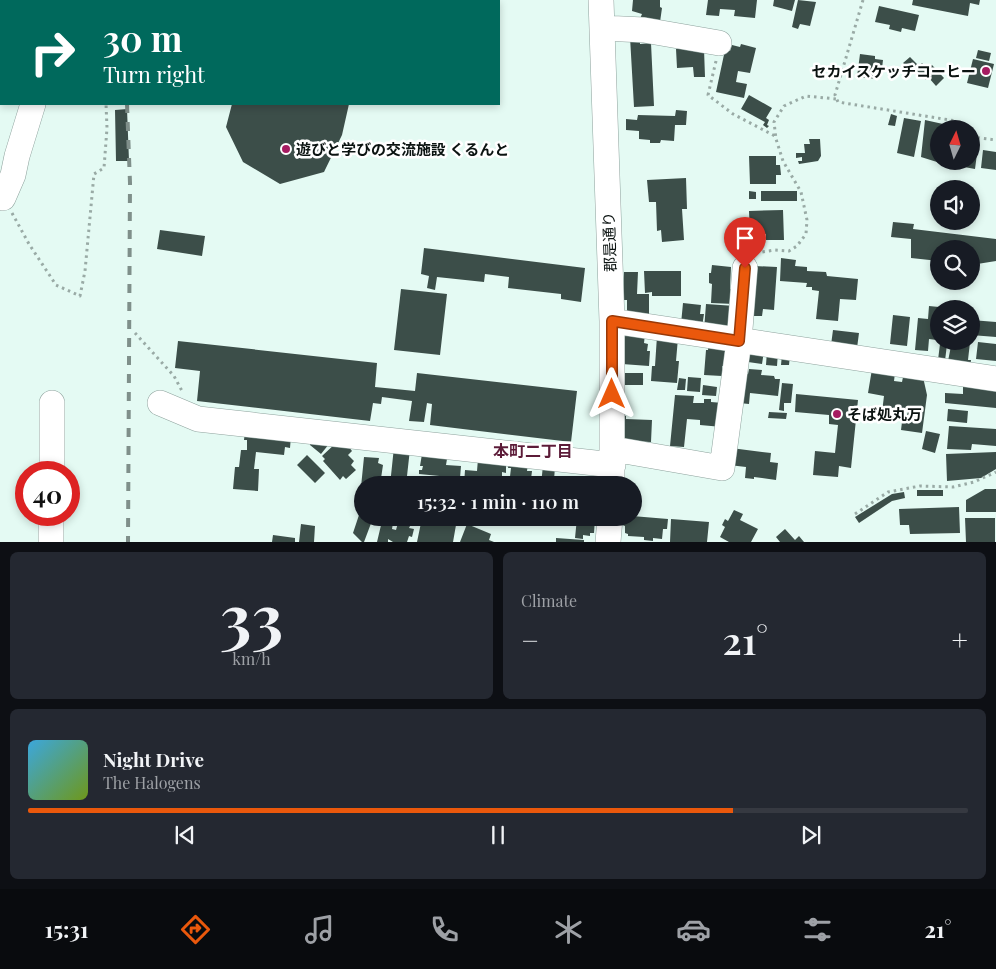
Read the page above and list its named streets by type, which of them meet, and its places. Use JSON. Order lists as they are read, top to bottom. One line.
{"streets":{"street":["郡是通り"]},"districts":["本町二丁目"],"places":["セカイスケッチコーヒー","遊びと学びの交流施設 くるんと","そば処丸万"],"north":"top","page":{"turn":["30 m","Turn right"],"limit":"40","trip":"15:32 · 1 min · 110 m","tile":[["33","km/h"],"Climate"],"heat":["−","21°","+"],"song":["Night Drive","The Halogens"],"tabs":["15:31","21°"]}}
